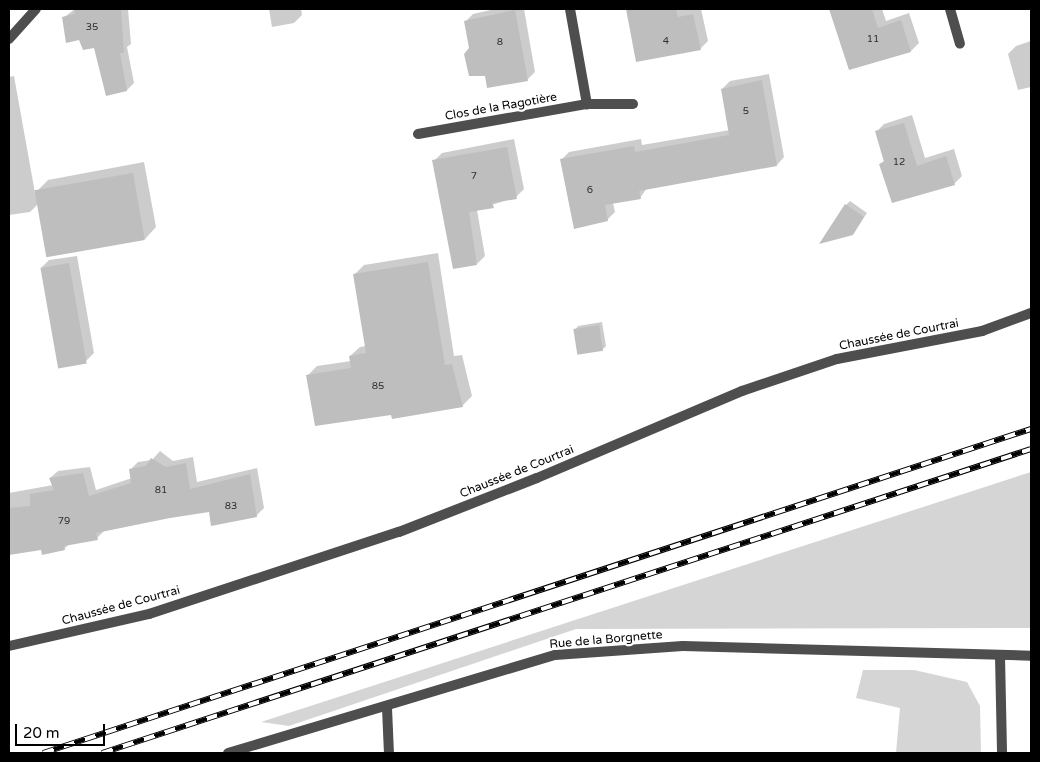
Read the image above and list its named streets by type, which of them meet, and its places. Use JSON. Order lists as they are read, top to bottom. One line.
{"streets":{"street":["Clos de la Ragotière","Chaussée de Courtrai","Rue de la Borgnette"]},"house_numbers":["35","11","4","8","5","12","7","6","85","81","83","79"],"scale_bar":"20 m"}
